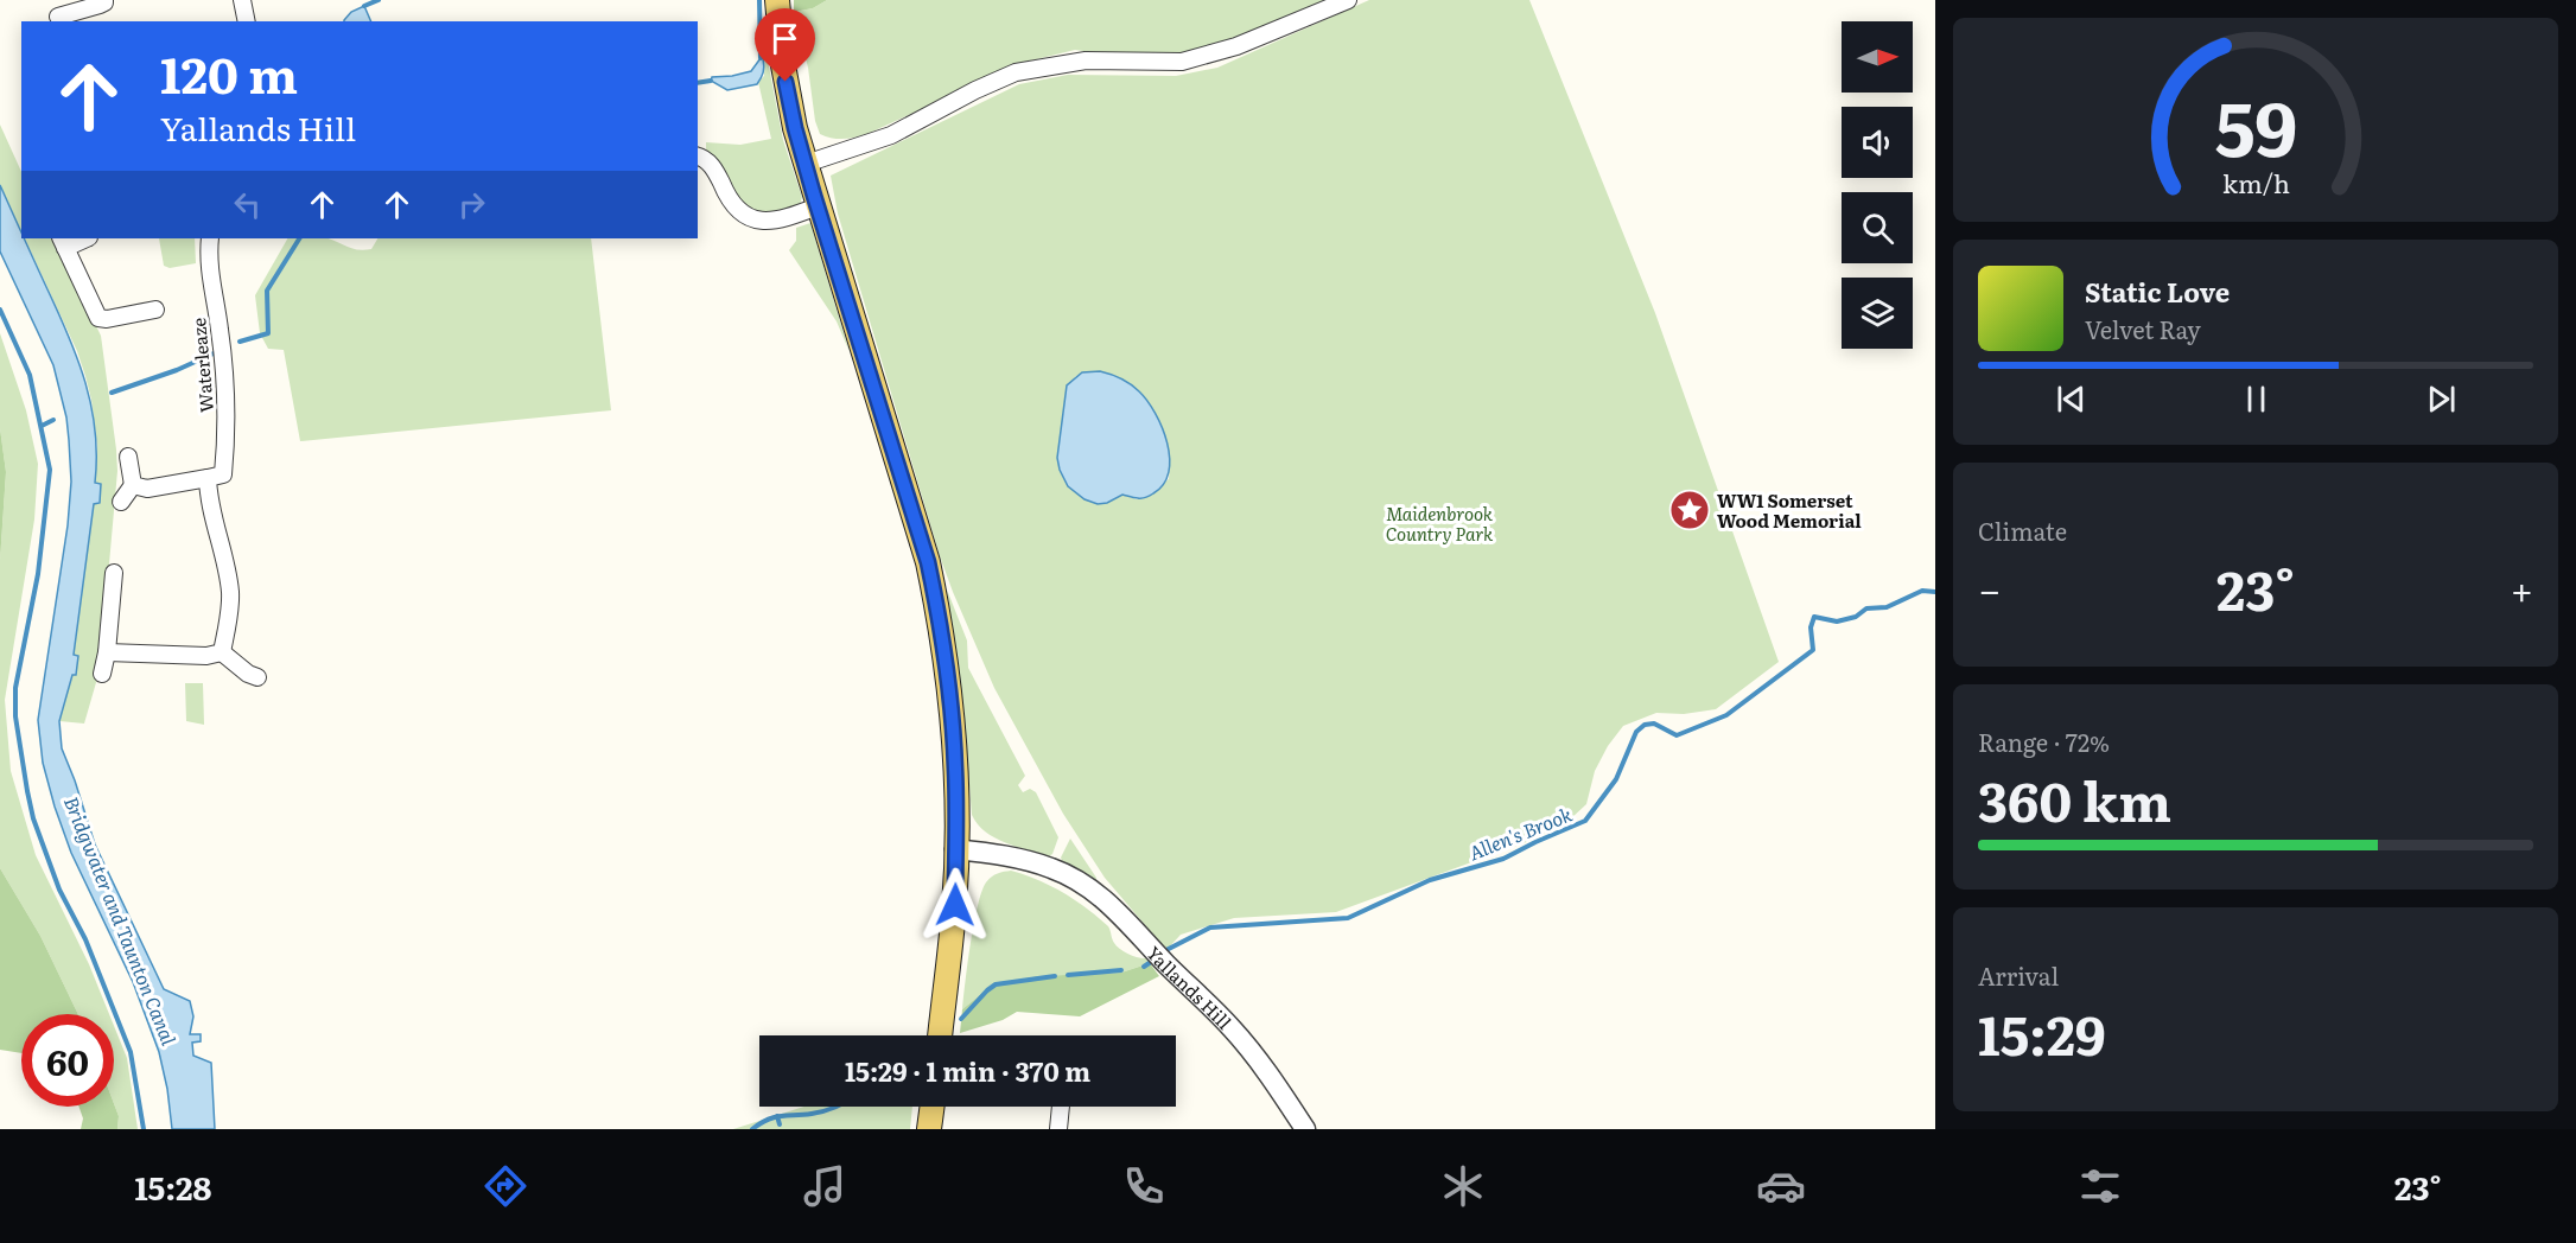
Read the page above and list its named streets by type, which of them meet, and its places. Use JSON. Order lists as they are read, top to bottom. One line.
{"streets":{"street":["Waterleaze","Yallands Hill"]},"water":["Allen's Brook","Bridgwater and Taunton Canal"],"parks":["Maidenbrook Country Park"],"places":{"place":["WW1 Somerset Wood Memorial"]},"north":"right","page":{"turn":["120 m","Yallands Hill"],"song":["Static Love","Velvet Ray"],"tile":["Climate",["Range · 72%","360 km"],["Arrival","15:29"]],"heat":["−","23°","+"],"limit":"60","trip":"15:29 · 1 min · 370 m","tabs":["15:28","23°"],"gauge":["59","km/h"]}}
